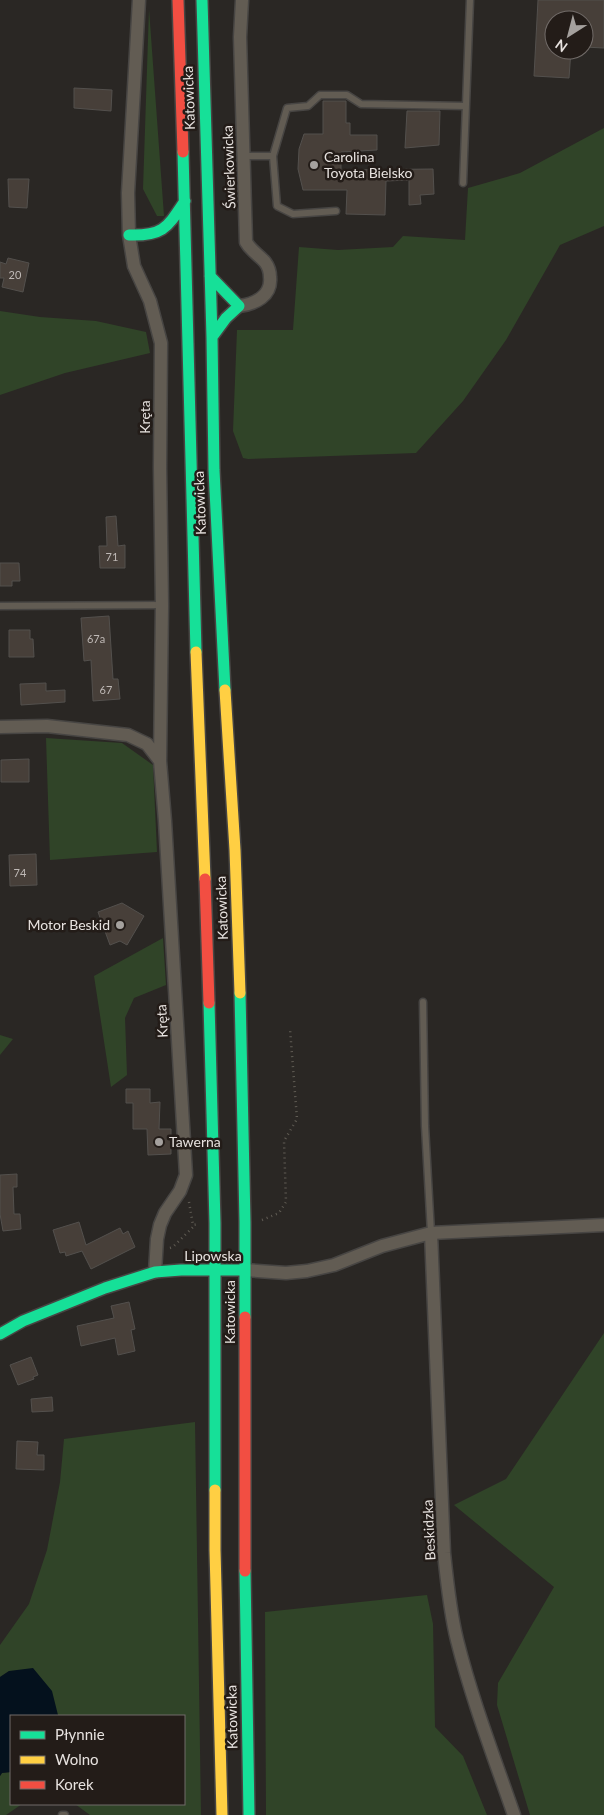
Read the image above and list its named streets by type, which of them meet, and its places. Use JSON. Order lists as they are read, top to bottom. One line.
{"streets":{"main road":["Katowicka","Lipowska"],"street":["Świerkowicka","Kręta","Beskidzka"]},"crossings":[["Katowicka","Lipowska"],["Kręta","Lipowska"],["Lipowska","Beskidzka"]],"places":["Carolina Toyota Bielsko","Motor Beskid","Tawerna"],"house_numbers":["20","71","67a","67","74"],"legend":["Płynnie","Wolno","Korek"],"north":"bottom left"}
